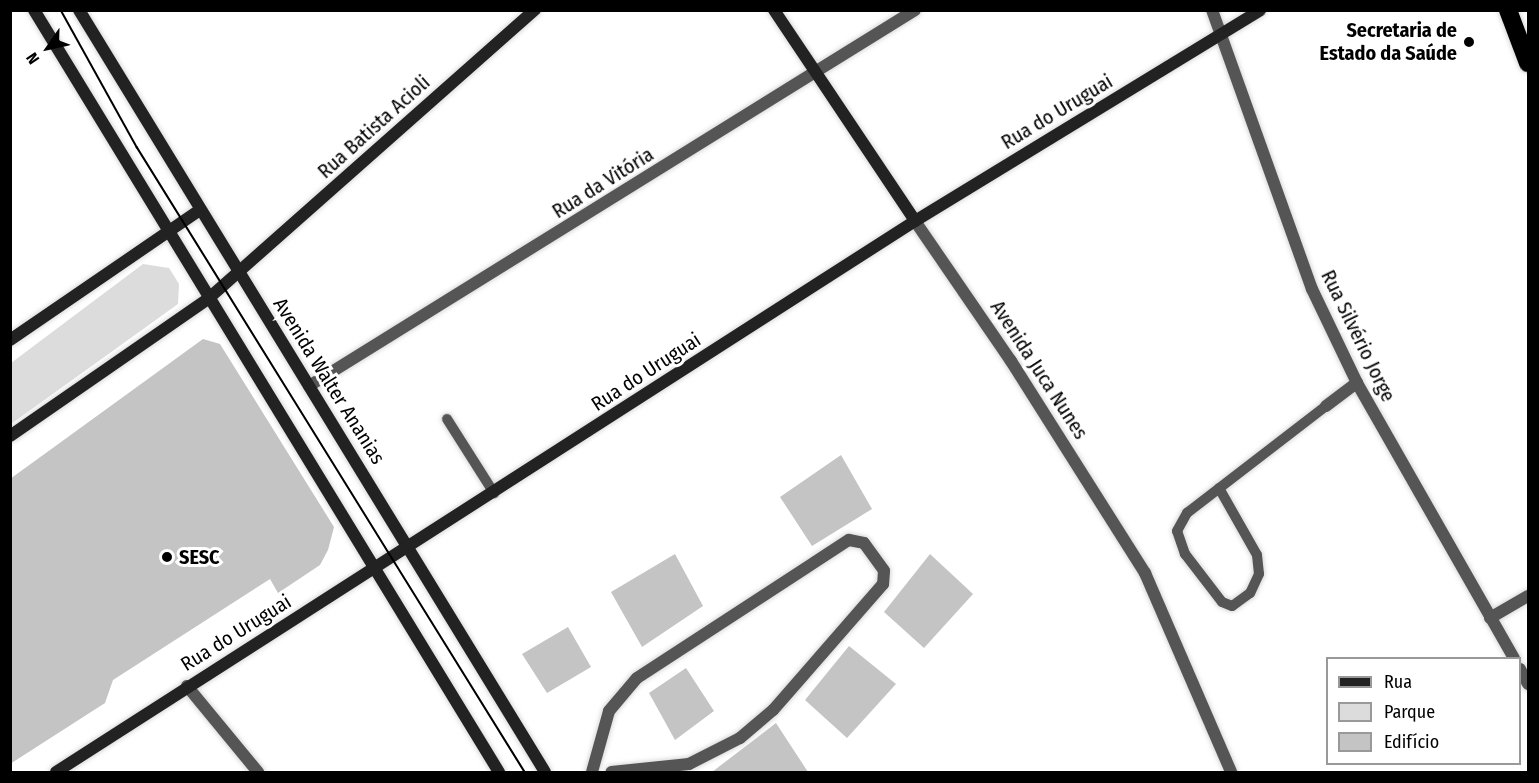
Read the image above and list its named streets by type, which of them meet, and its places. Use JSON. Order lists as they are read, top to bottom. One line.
{"streets":{"street":["Rua do Uruguai","Rua Batista Acioli","Rua da Vitória","Rua Silvério Jorge","Avenida Juca Nunes","Avenida Walter Ananias"]},"crossings":[["Rua do Uruguai","Rua Silvério Jorge"],["Rua do Uruguai","Avenida Juca Nunes"],["Rua do Uruguai","Avenida Walter Ananias"],["Rua Batista Acioli","Avenida Walter Ananias"],["Rua da Vitória","Avenida Juca Nunes"],["Rua da Vitória","Avenida Walter Ananias"]],"places":["Secretaria de Estado da Saúde","SESC"],"legend":["Rua","Parque","Edifício"],"north":"bottom left"}
